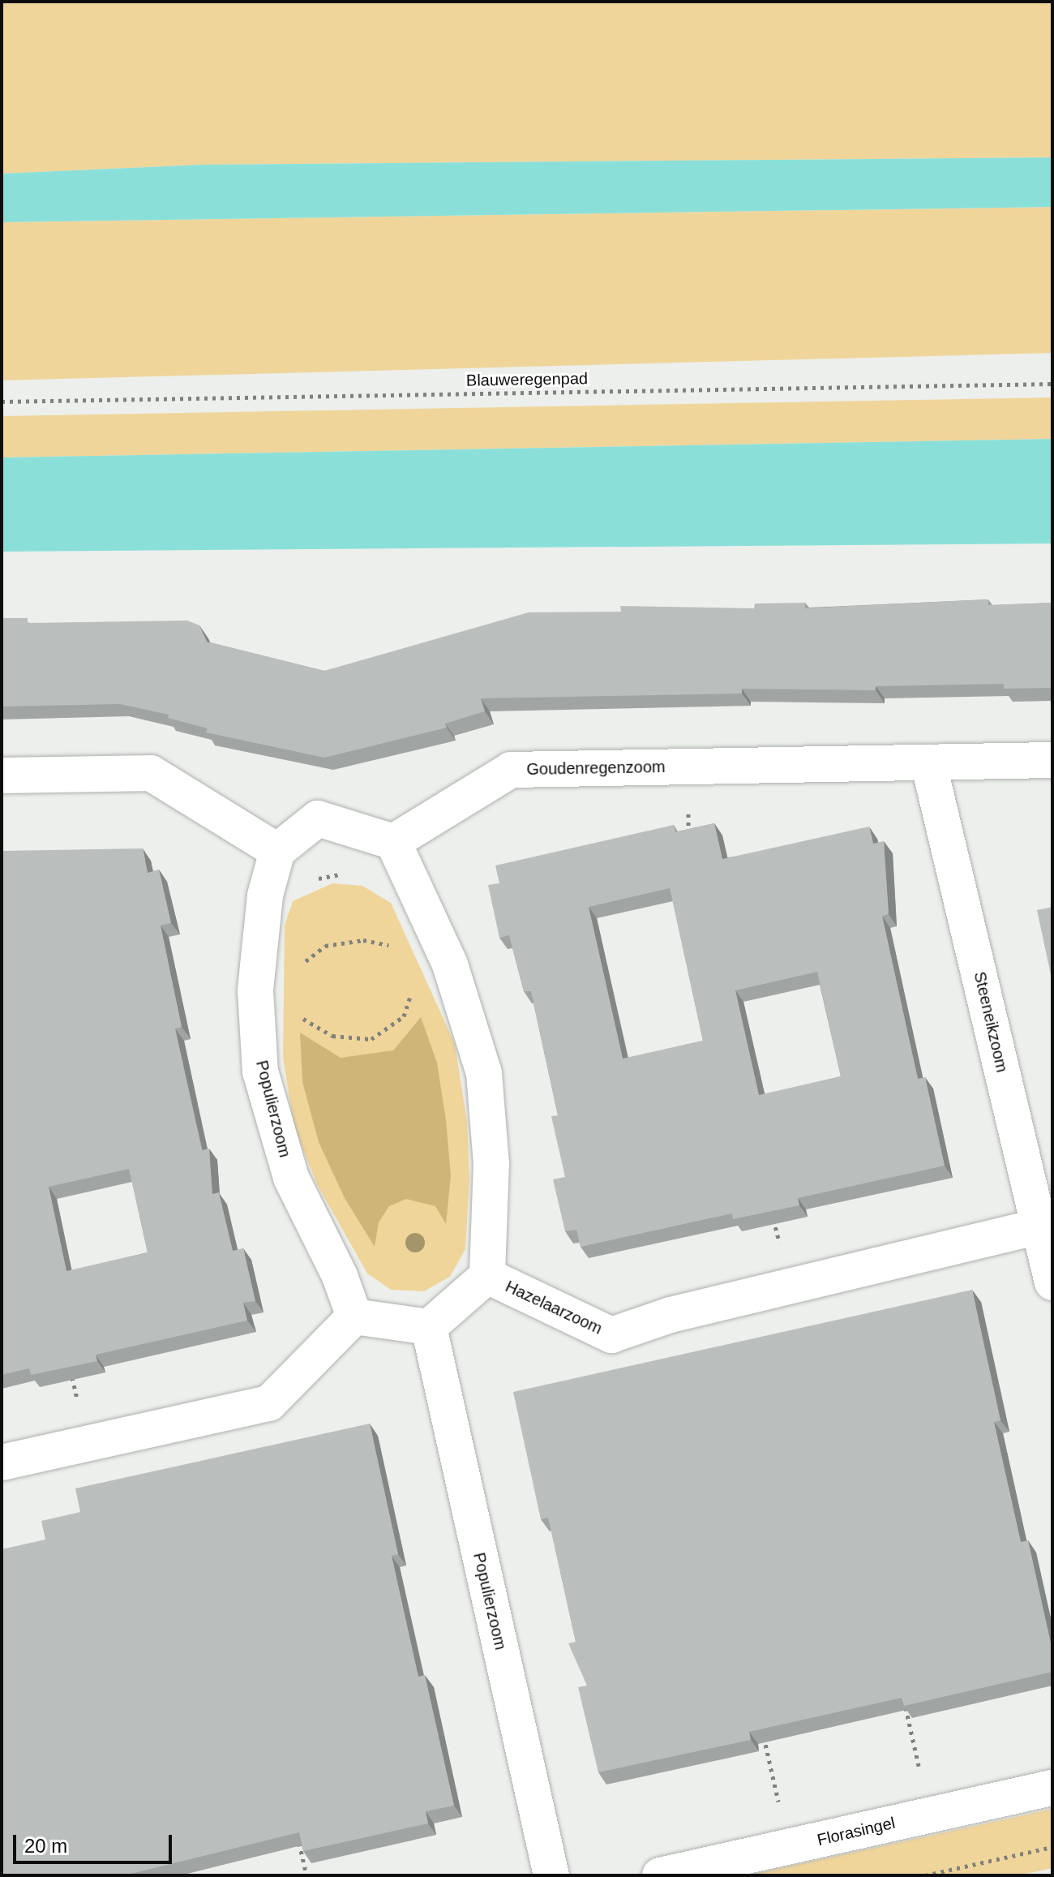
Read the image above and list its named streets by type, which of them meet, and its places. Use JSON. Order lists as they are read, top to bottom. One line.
{"streets":{"street":["Goudenregenzoom","Steeneikzoom","Populierzoom","Hazelaarzoom","Florasingel"],"path":["Blauweregenpad"]},"crossings":[["Goudenregenzoom","Steeneikzoom"],["Steeneikzoom","Hazelaarzoom"],["Populierzoom","Hazelaarzoom"]],"scale_bar":"20 m"}
